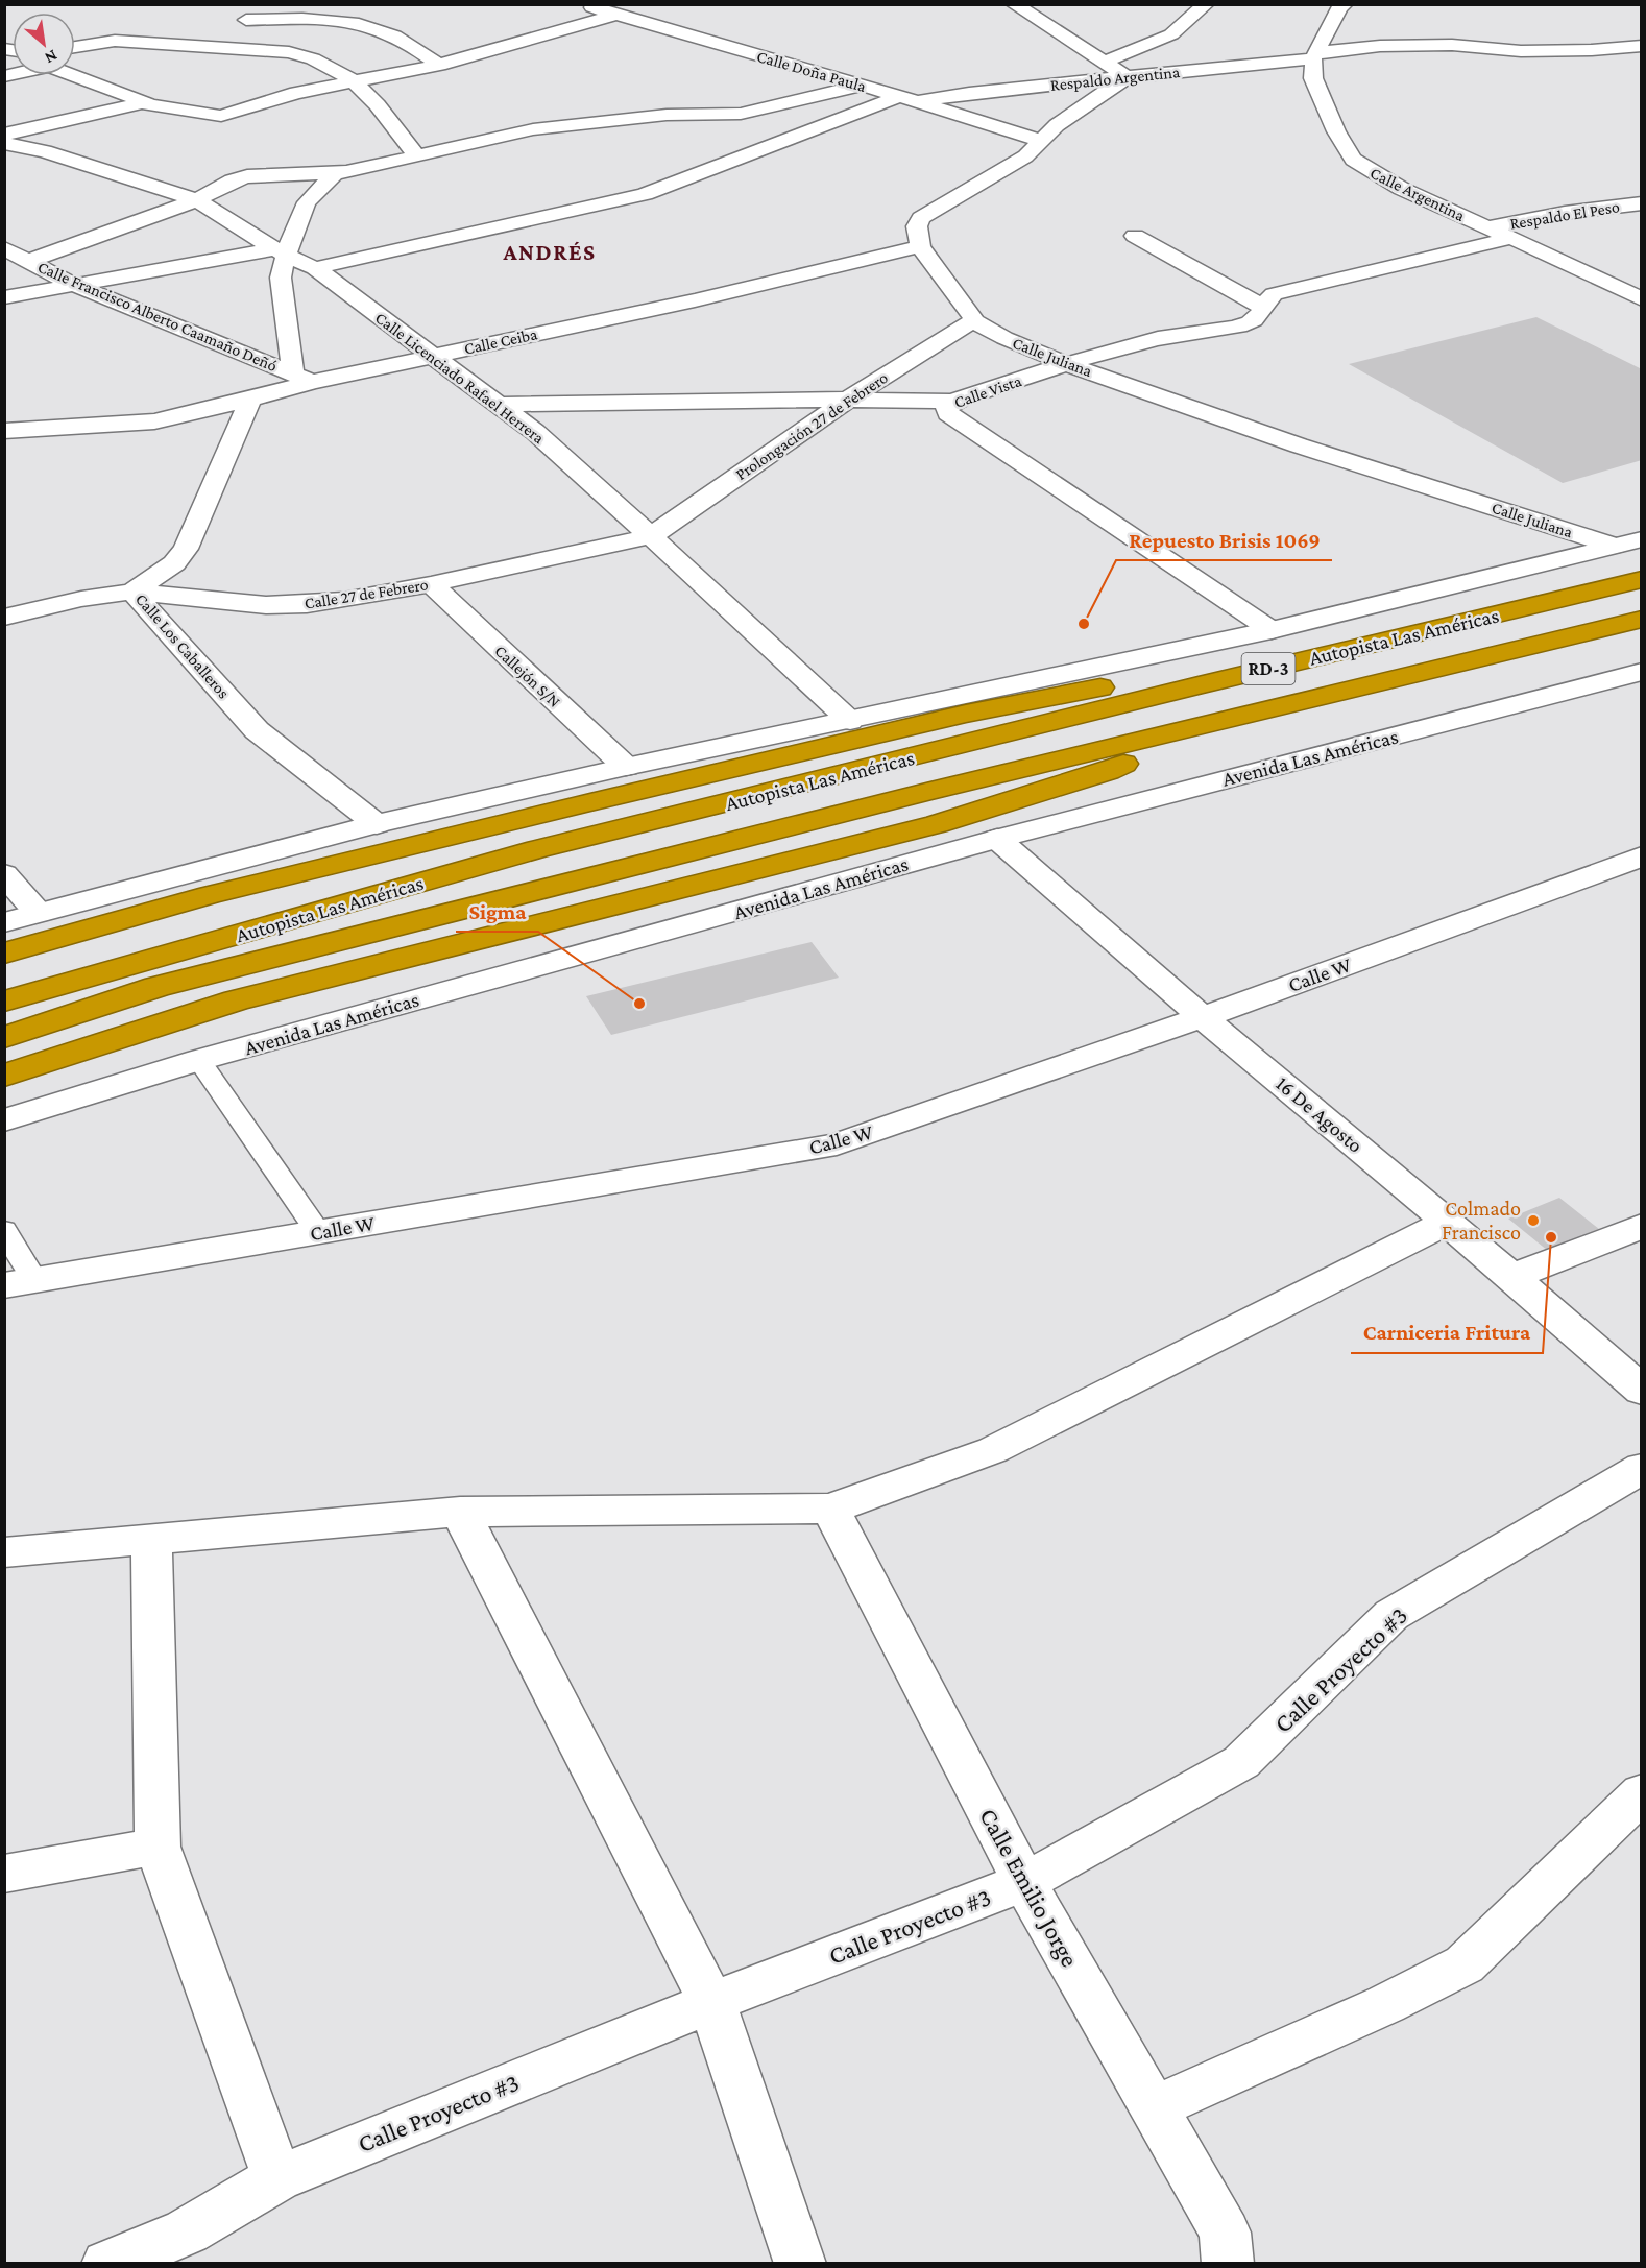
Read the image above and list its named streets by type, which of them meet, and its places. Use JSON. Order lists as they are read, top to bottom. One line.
{"streets":{"highway":["Autopista Las Américas","RD-3"],"street":["Calle Doña Paula","Respaldo Argentina","Calle Argentina","Respaldo El Peso","Calle Francisco Alberto Caamaño Deñó","Calle Ceiba","Calle Juliana","Calle Licenciado Rafael Herrera","Calle Vista","Prolongación 27 de Febrero","Calle 27 de Febrero","Calle Los Caballeros","Callejón S/N","Avenida Las Américas","Calle W","16 De Agosto","Calle Proyecto #3","Calle Emilio Jorge"]},"crossings":[["Calle Doña Paula","Respaldo Argentina"],["Respaldo Argentina","Calle Argentina"],["Calle Argentina","Respaldo El Peso"],["Calle Argentina","Calle Vista"],["Calle Francisco Alberto Caamaño Deñó","Calle Ceiba"],["Calle Ceiba","Calle Juliana"],["Calle Ceiba","Calle Licenciado Rafael Herrera"],["Calle Ceiba","Calle Los Caballeros"],["Calle Juliana","Calle Vista"],["Calle Juliana","Prolongación 27 de Febrero"],["Calle Licenciado Rafael Herrera","Prolongación 27 de Febrero"],["Calle Licenciado Rafael Herrera","Calle 27 de Febrero"],["Prolongación 27 de Febrero","Calle 27 de Febrero"],["Calle 27 de Febrero","Calle Los Caballeros"],["Calle 27 de Febrero","Callejón S/N"],["Avenida Las Américas","16 De Agosto"],["Calle W","16 De Agosto"],["Calle Proyecto #3","Calle Emilio Jorge"]],"districts":["ANDRÉS"],"places":["Repuesto Brisis 1069","Sigma","Colmado Francisco","Carniceria Fritura"],"north":"bottom right"}
